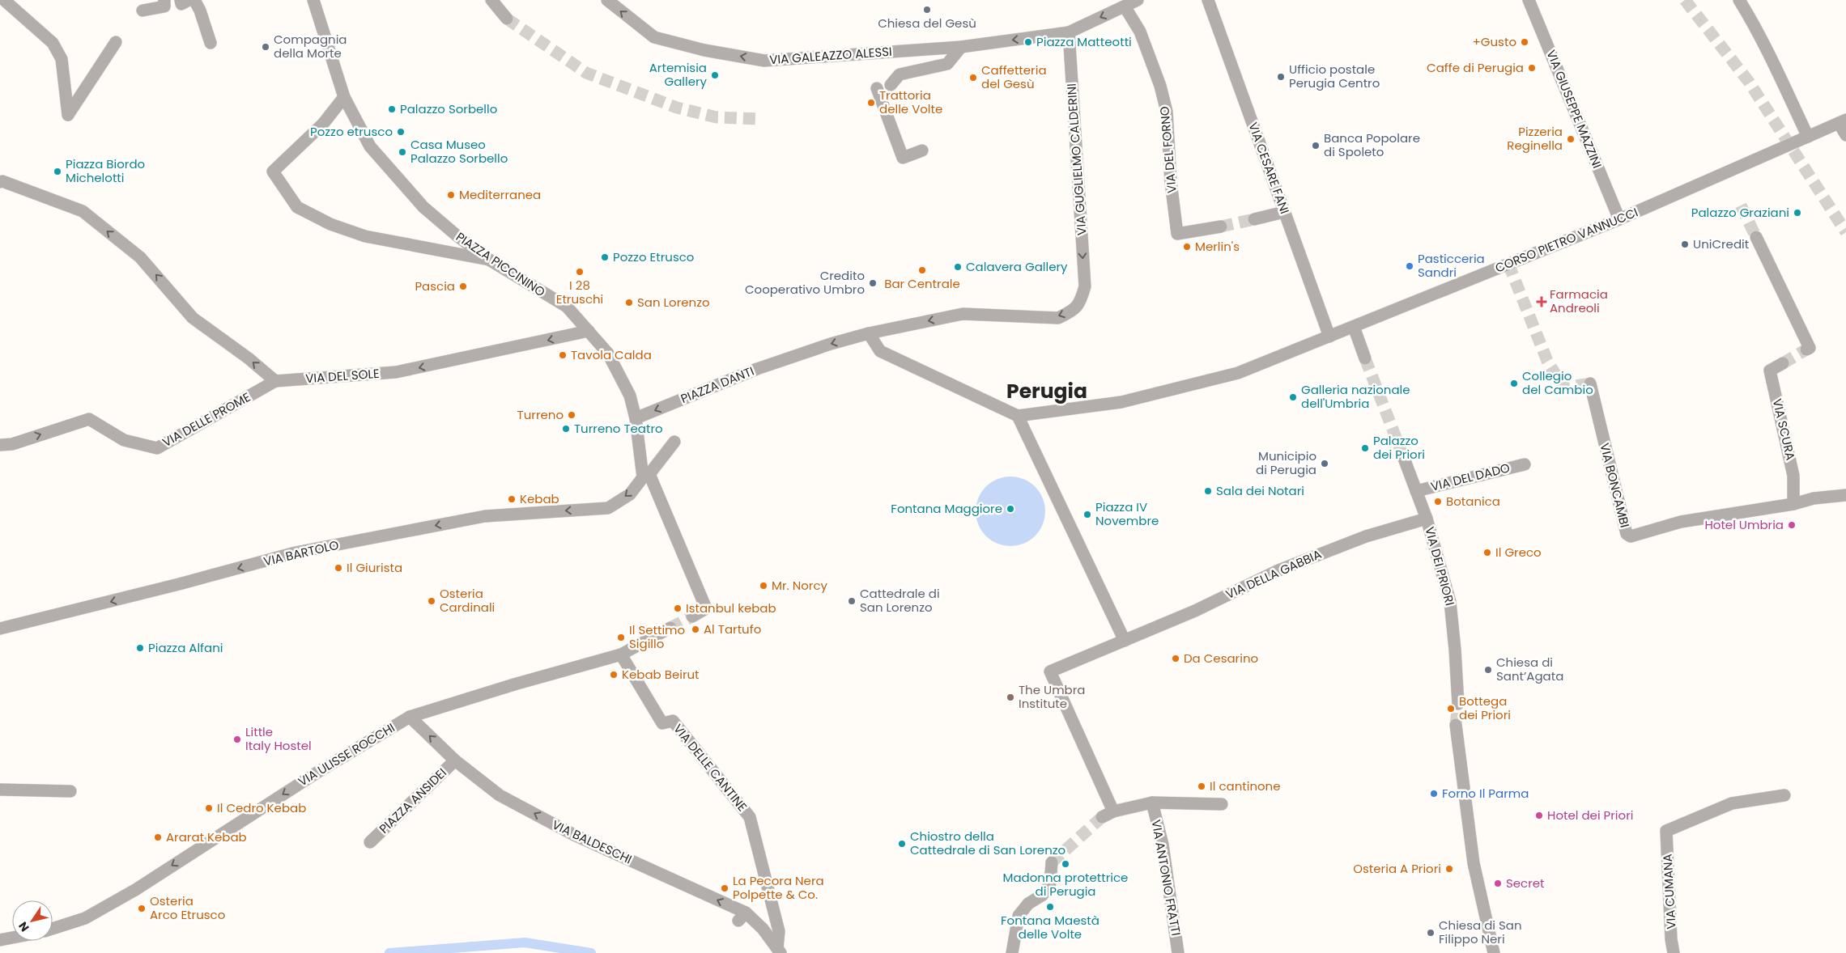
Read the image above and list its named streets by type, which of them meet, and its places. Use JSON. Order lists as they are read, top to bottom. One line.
{"streets":{"street":["VIA GALEAZZO ALESSI","VIA GIUSEPPE MAZZINI","VIA DEL FORNO","VIA GUGLIELMO CALDERINI","VIA CESARE FANI","CORSO PIETRO VANNUCCI","PIAZZA PICCININO","VIA DEL SOLE","PIAZZA DANTI","VIA DELLE PROME","VIA SCURA","VIA DEL DADO","VIA BONCAMBI","VIA BARTOLO","VIA DEI PRIORI","VIA DELLA GABBIA","VIA ULISSE ROCCHI","VIA DELLE CANTINE","PIAZZA ANSIDEI","VIA BALDESCHI","VIA ANTONIO FRATTI","VIA CUMANA"]},"crossings":[["VIA GALEAZZO ALESSI","VIA DEL FORNO"],["VIA GALEAZZO ALESSI","VIA GUGLIELMO CALDERINI"],["VIA GIUSEPPE MAZZINI","CORSO PIETRO VANNUCCI"],["VIA GUGLIELMO CALDERINI","PIAZZA DANTI"],["VIA CESARE FANI","CORSO PIETRO VANNUCCI"],["PIAZZA PICCININO","VIA DEL SOLE"],["VIA DEL SOLE","VIA DELLE PROME"],["VIA SCURA","VIA BONCAMBI"],["VIA DEL DADO","VIA DEI PRIORI"],["VIA DEI PRIORI","VIA DELLA GABBIA"],["VIA ULISSE ROCCHI","VIA DELLE CANTINE"],["VIA ULISSE ROCCHI","VIA BALDESCHI"],["VIA DELLE CANTINE","VIA BALDESCHI"],["PIAZZA ANSIDEI","VIA BALDESCHI"]],"one_way":["VIA GALEAZZO ALESSI","VIA DEL SOLE","PIAZZA DANTI","VIA DELLE PROME","VIA BARTOLO","VIA ULISSE ROCCHI","VIA BALDESCHI"],"districts":["Perugia"],"places":{"other":["Chiesa del Gesù","Piazza Matteotti","+Gusto","Compagnia della Morte","Caffe di Perugia","Artemisia Gallery","Ufficio postale Perugia Centro","Caffetteria del Gesù","Trattoria delle Volte","Palazzo Sorbello","Pozzo etrusco","Pizzeria Reginella","Banca Popolare di Spoleto","Casa Museo Palazzo Sorbello","Piazza Biordo Michelotti","Mediterranea","Palazzo Graziani","UniCredit","Merlin's","Pozzo Etrusco","Pasticceria Sandri","Calavera Gallery","Bar Centrale","I 28 Etruschi","Credito Cooperativo Umbro","Pascia","San Lorenzo","Tavola Calda","Collegio del Cambio","Galleria nazionale dell'Umbria","Turreno","Turreno Teatro","Palazzo dei Priori","Municipio di Perugia","Sala dei Notari","Kebab","Botanica","Fontana Maggiore","Piazza IV Novembre","Hotel Umbria","Il Greco","Il Giurista","Mr. Norcy","Osteria Cardinali","Cattedrale di San Lorenzo","Istanbul kebab","Al Tartufo","Il Settimo Sigillo","Piazza Alfani","Da Cesarino","Chiesa di Sant’Agata","Kebab Beirut","The Umbra Institute","Bottega dei Priori","Little Italy Hostel","Il cantinone","Forno Il Parma","Il Cedro Kebab","Hotel dei Priori","Ararat Kebab","Chiostro della Cattedrale di San Lorenzo","Madonna protettrice di Perugia","Osteria A Priori","Secret","La Pecora Nera Polpette & Co.","Fontana Maestà delle Volte","Osteria Arco Etrusco","Chiesa di San Filippo Neri"],"health":["Farmacia Andreoli"]},"north":"bottom left"}
